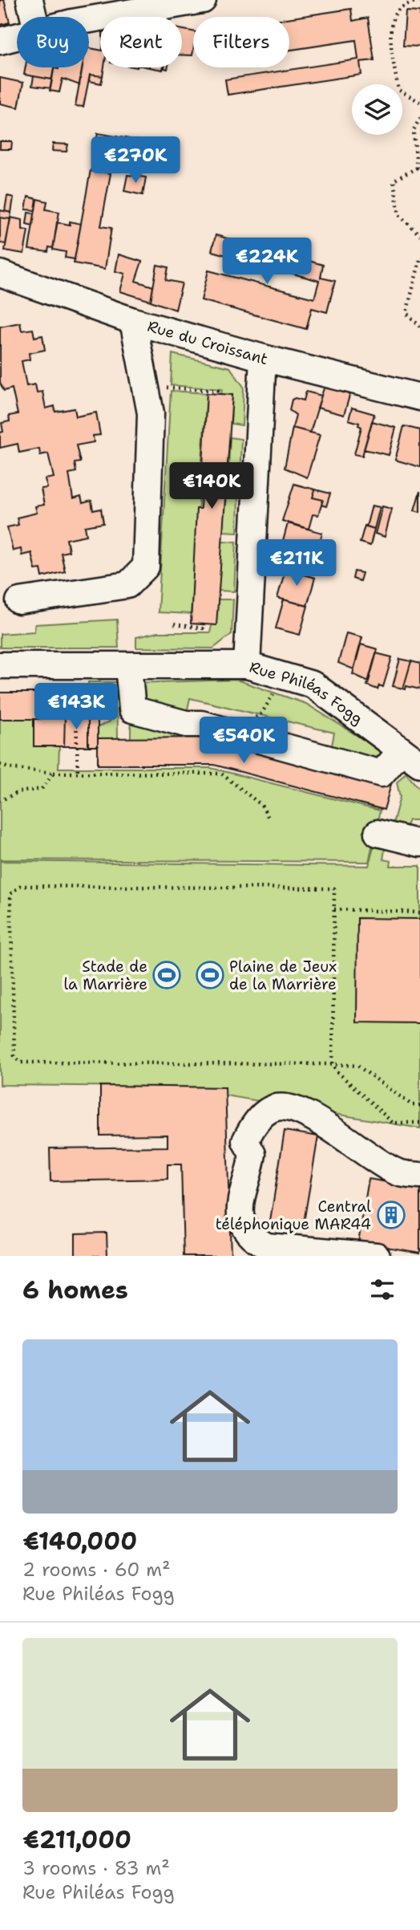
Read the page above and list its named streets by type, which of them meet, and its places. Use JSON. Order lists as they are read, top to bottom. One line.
{"streets":{"street":["Rue du Croissant","Rue Philéas Fogg"]},"crossings":[["Rue du Croissant","Rue Philéas Fogg"]],"places":{"sports":["Stade de la Marrière","Plaine de Jeux de la Marrière"],"building":["Central téléphonique MAR44"]},"page":{"chip":["Buy","Rent","Filters"],"price":["€270K","€224K","€140K","€211K","€143K","€540K"],"heading":"6 homes","list":[{"name":"€140,000","note":"2 rooms · 60 m² · Rue Philéas Fogg"},{"name":"€211,000","note":"3 rooms · 83 m² · Rue Philéas Fogg"}]}}
